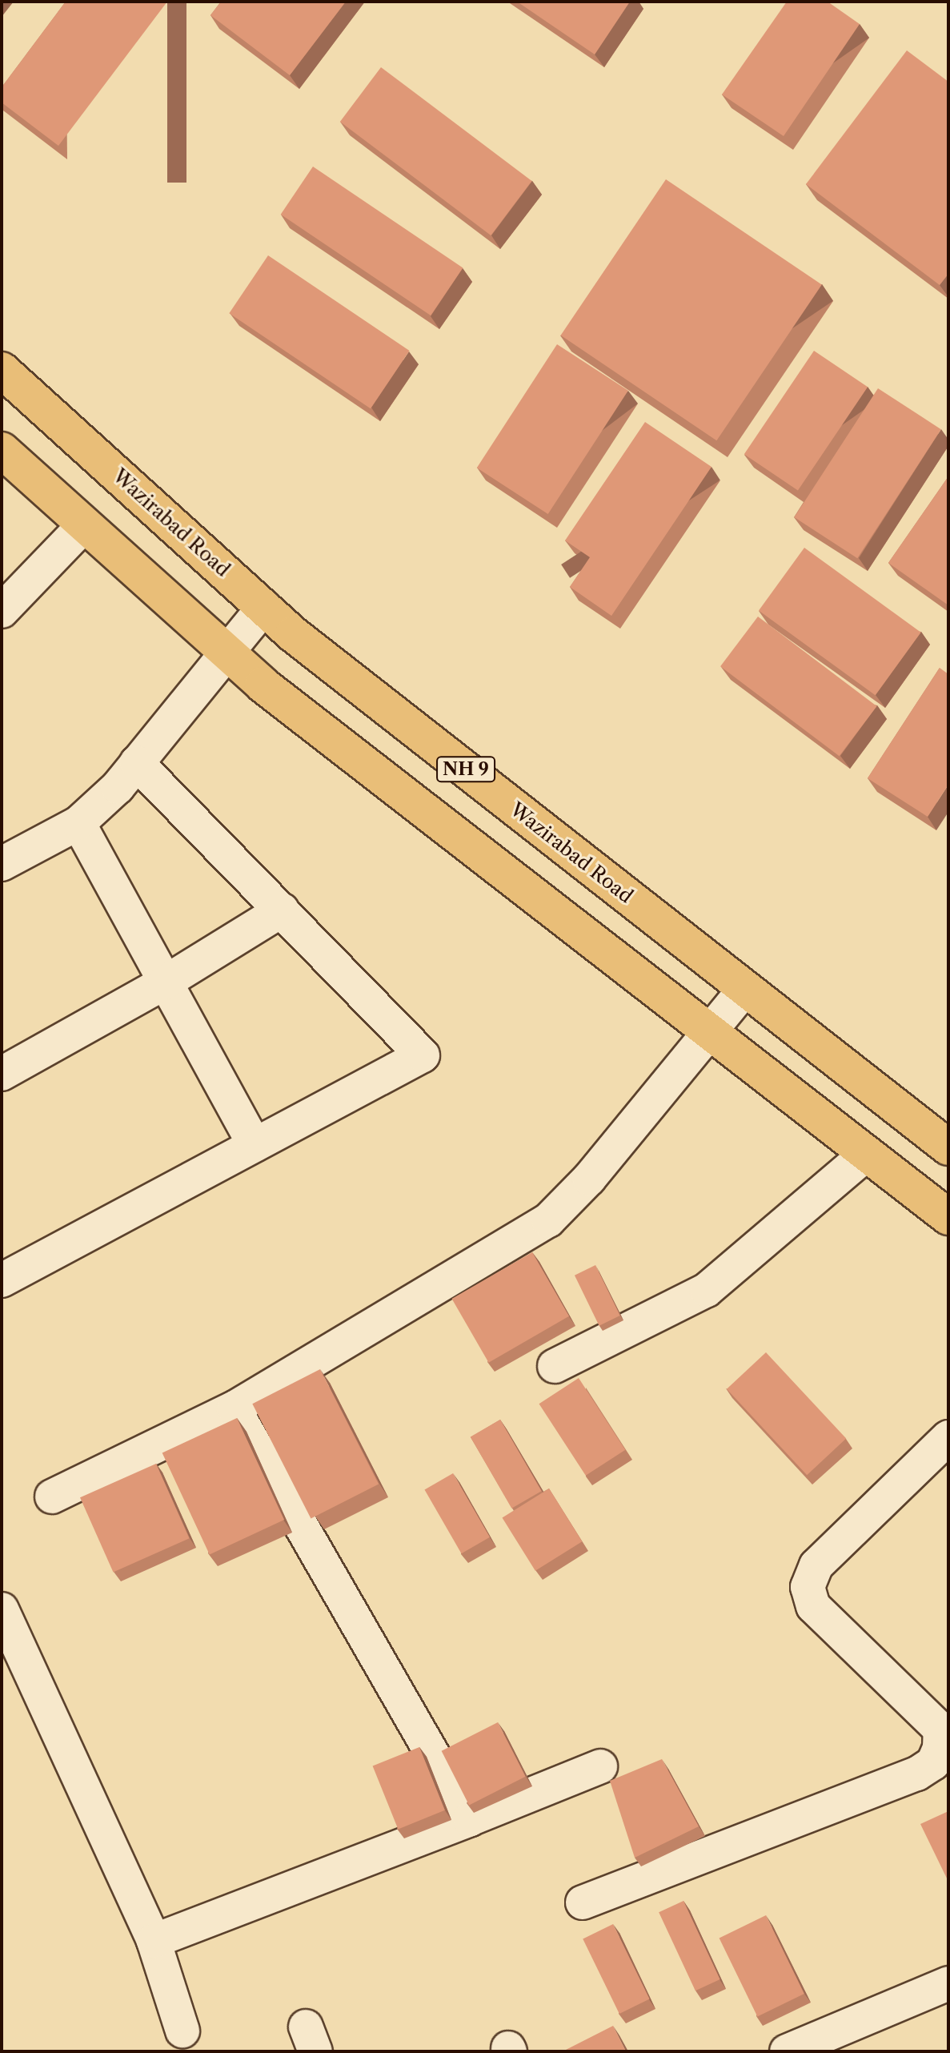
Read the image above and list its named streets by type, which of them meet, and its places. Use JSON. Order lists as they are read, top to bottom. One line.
{"streets":{"highway":["Wazirabad Road","NH 9"]}}
